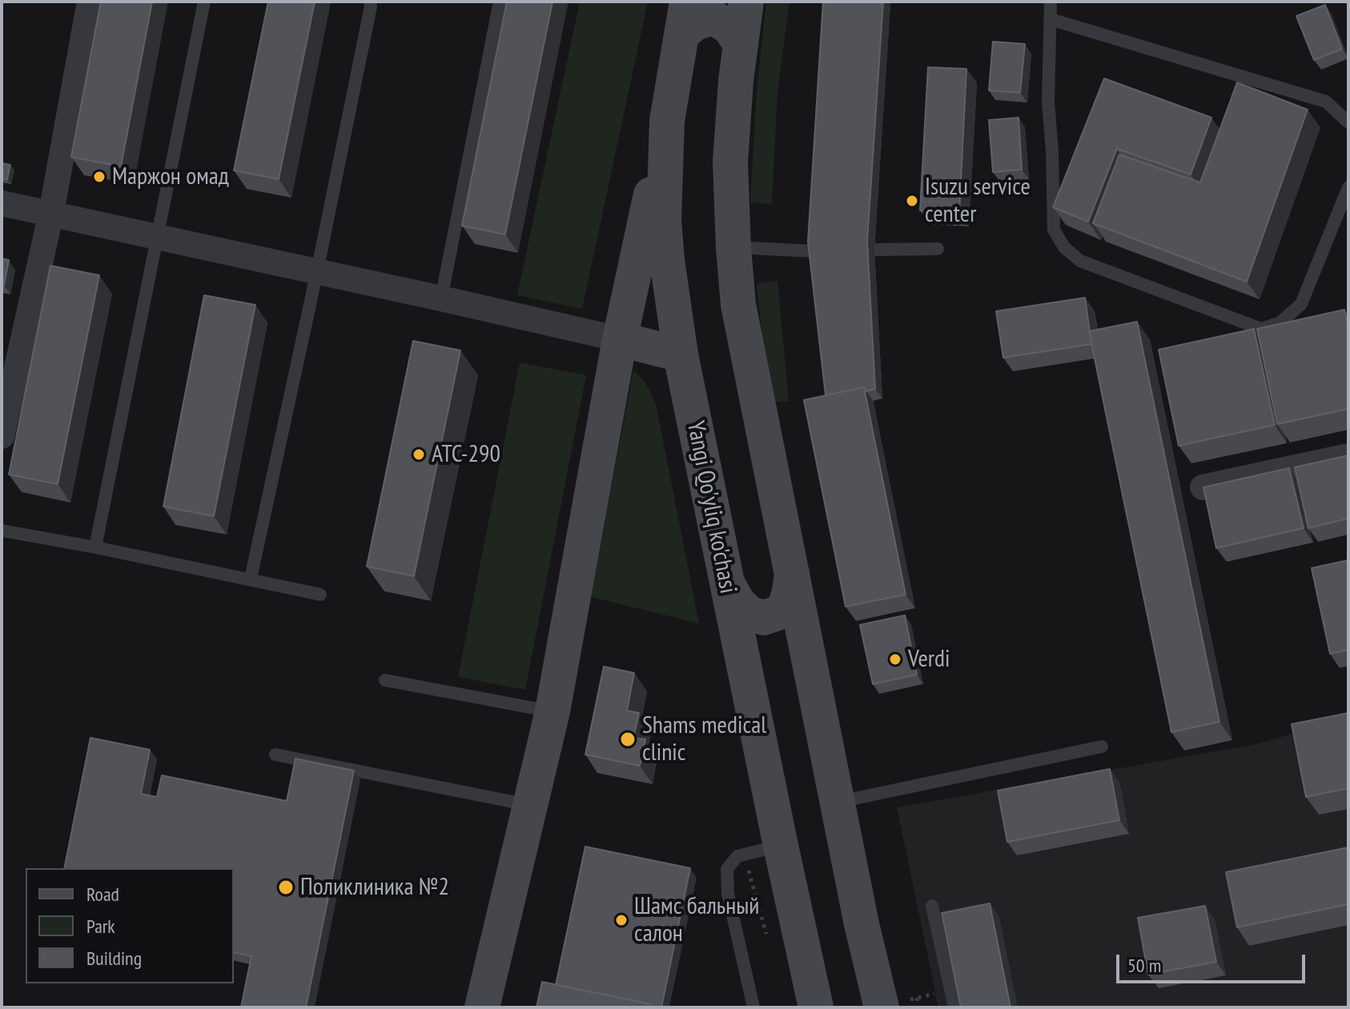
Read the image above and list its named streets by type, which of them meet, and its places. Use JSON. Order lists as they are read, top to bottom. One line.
{"streets":{"main road":["Yangi Qo'yliq ko'chasi"]},"places":["Маржон омад","Isuzu service center","ATC-290","Verdi","Shams medical clinic","Поликлиника №2","Шамс бальный салон"],"legend":["Road","Park","Building"],"scale_bar":"50 m"}
